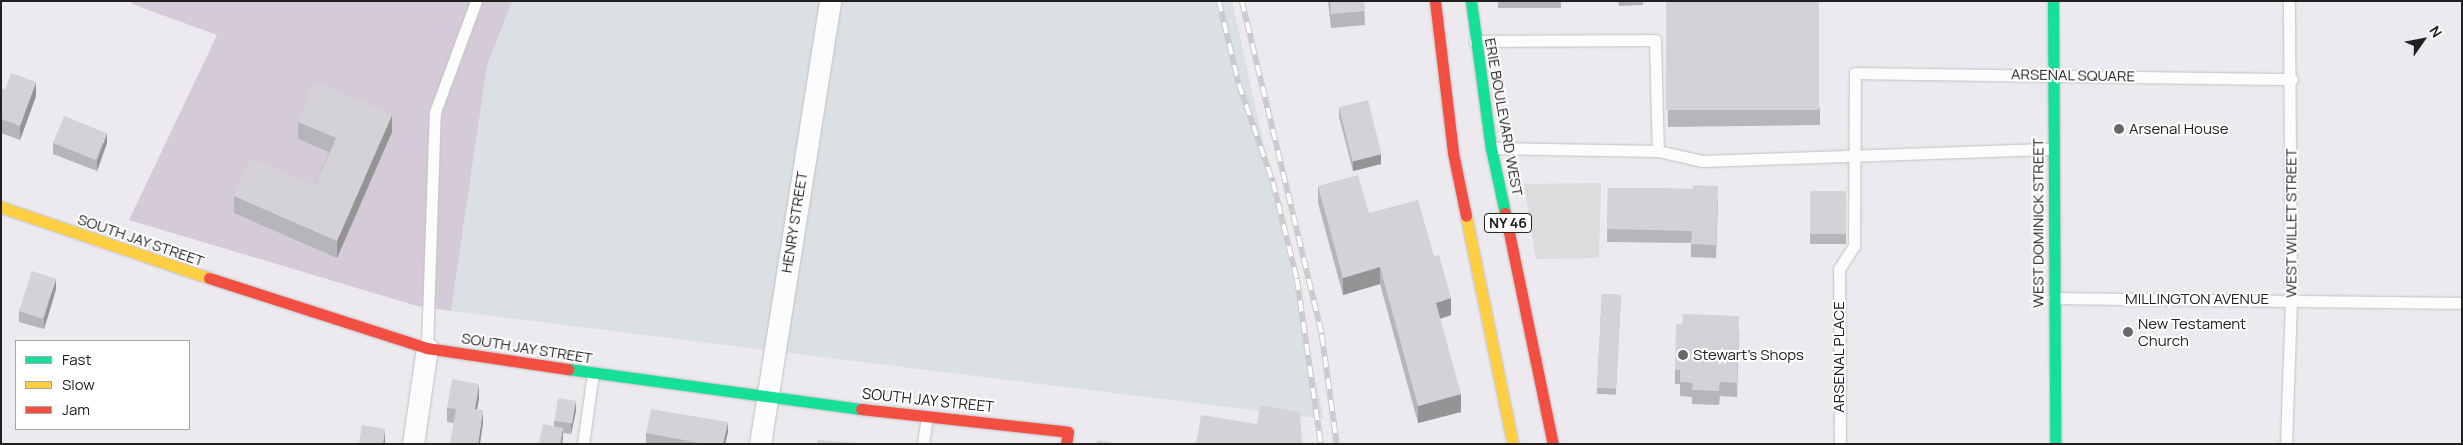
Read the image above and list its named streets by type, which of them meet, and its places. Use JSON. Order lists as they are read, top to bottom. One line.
{"streets":{"street":["ERIE BOULEVARD WEST","HENRY STREET","NY 46","WEST DOMINICK STREET","SOUTH JAY STREET"],"lane":["ARSENAL SQUARE","WEST WILLET STREET","MILLINGTON AVENUE","ARSENAL PLACE"]},"crossings":[["ARSENAL SQUARE","WEST DOMINICK STREET"],["ARSENAL SQUARE","WEST WILLET STREET"],["ARSENAL SQUARE","ARSENAL PLACE"],["HENRY STREET","SOUTH JAY STREET"],["WEST DOMINICK STREET","MILLINGTON AVENUE"],["WEST WILLET STREET","MILLINGTON AVENUE"]],"places":["Arsenal House","New Testament Church","Stewart's Shops"],"legend":["Fast","Slow","Jam"],"north":"top right"}
